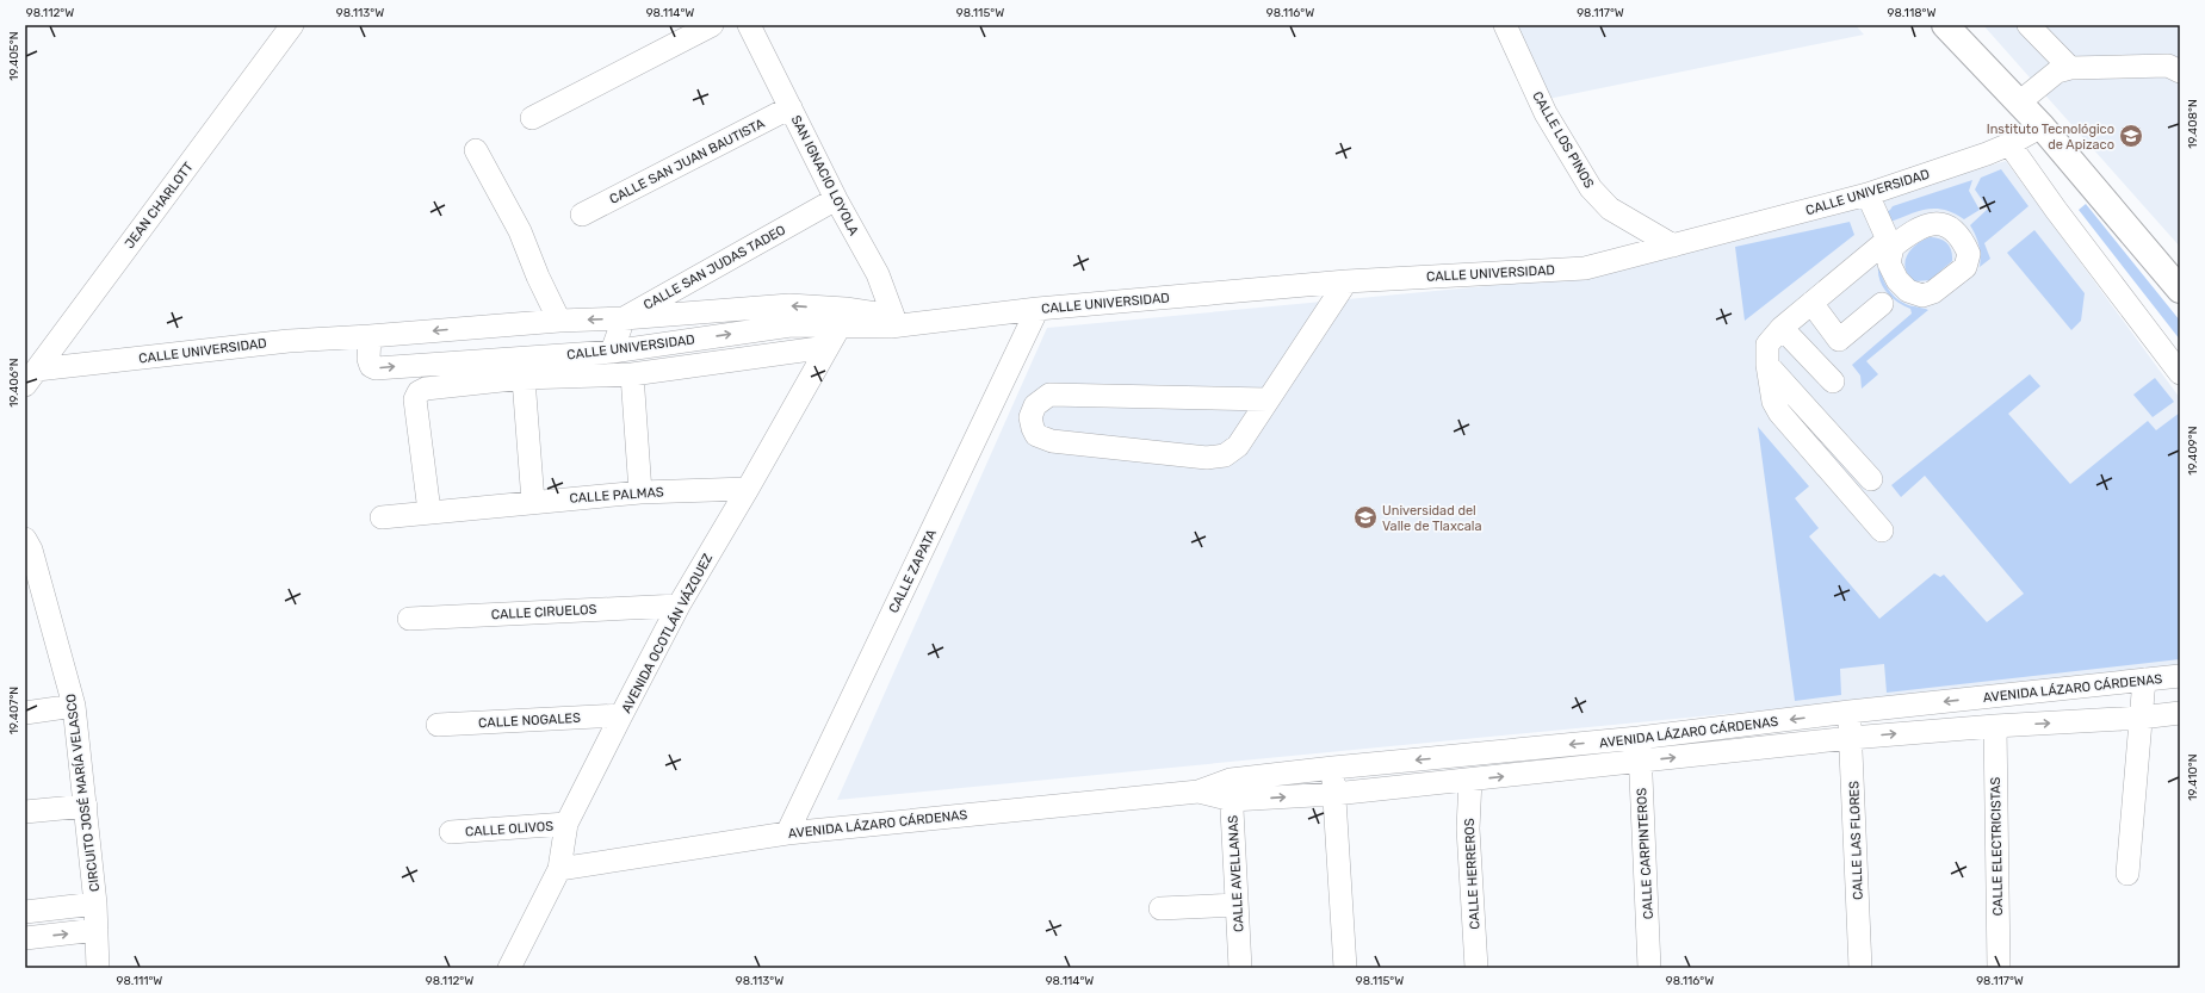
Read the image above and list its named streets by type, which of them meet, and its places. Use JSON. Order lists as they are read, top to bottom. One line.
{"streets":{"street":["CALLE LOS PINOS","CALLE SAN JUAN BAUTISTA","SAN IGNACIO LOYOLA","CALLE UNIVERSIDAD","JEAN CHARLOTT","CALLE SAN JUDAS TADEO","CALLE PALMAS","CALLE ZAPATA","CALLE CIRUELOS","AVENIDA OCOTLÁN VÁZQUEZ","AVENIDA LÁZARO CÁRDENAS","CALLE NOGALES","CIRCUITO JOSÉ MARÍA VELASCO","CALLE OLIVOS","CALLE LAS FLORES","CALLE ELECTRICISTAS","CALLE CARPINTEROS","CALLE AVELLANAS","CALLE HERREROS"]},"crossings":[["CALLE LOS PINOS","CALLE UNIVERSIDAD"],["CALLE SAN JUAN BAUTISTA","SAN IGNACIO LOYOLA"],["SAN IGNACIO LOYOLA","CALLE UNIVERSIDAD"],["SAN IGNACIO LOYOLA","CALLE SAN JUDAS TADEO"],["CALLE UNIVERSIDAD","JEAN CHARLOTT"],["CALLE UNIVERSIDAD","CALLE SAN JUDAS TADEO"],["CALLE UNIVERSIDAD","CALLE ZAPATA"],["CALLE UNIVERSIDAD","AVENIDA OCOTLÁN VÁZQUEZ"],["CALLE PALMAS","AVENIDA OCOTLÁN VÁZQUEZ"],["CALLE ZAPATA","AVENIDA LÁZARO CÁRDENAS"],["CALLE CIRUELOS","AVENIDA OCOTLÁN VÁZQUEZ"],["AVENIDA OCOTLÁN VÁZQUEZ","AVENIDA LÁZARO CÁRDENAS"],["AVENIDA OCOTLÁN VÁZQUEZ","CALLE NOGALES"],["AVENIDA OCOTLÁN VÁZQUEZ","CALLE OLIVOS"],["AVENIDA LÁZARO CÁRDENAS","CALLE LAS FLORES"],["AVENIDA LÁZARO CÁRDENAS","CALLE ELECTRICISTAS"],["AVENIDA LÁZARO CÁRDENAS","CALLE CARPINTEROS"],["AVENIDA LÁZARO CÁRDENAS","CALLE AVELLANAS"],["AVENIDA LÁZARO CÁRDENAS","CALLE HERREROS"]],"places":{"school or university":["Instituto Tecnológico de Apizaco","Universidad del Valle de Tlaxcala"]},"coordinates":["98.112°W","98.113°W","98.114°W","98.115°W","98.116°W","98.117°W","98.118°W","19.405°N","19.408°N","19.406°N","19.409°N","19.407°N","19.410°N","98.111°W"]}
